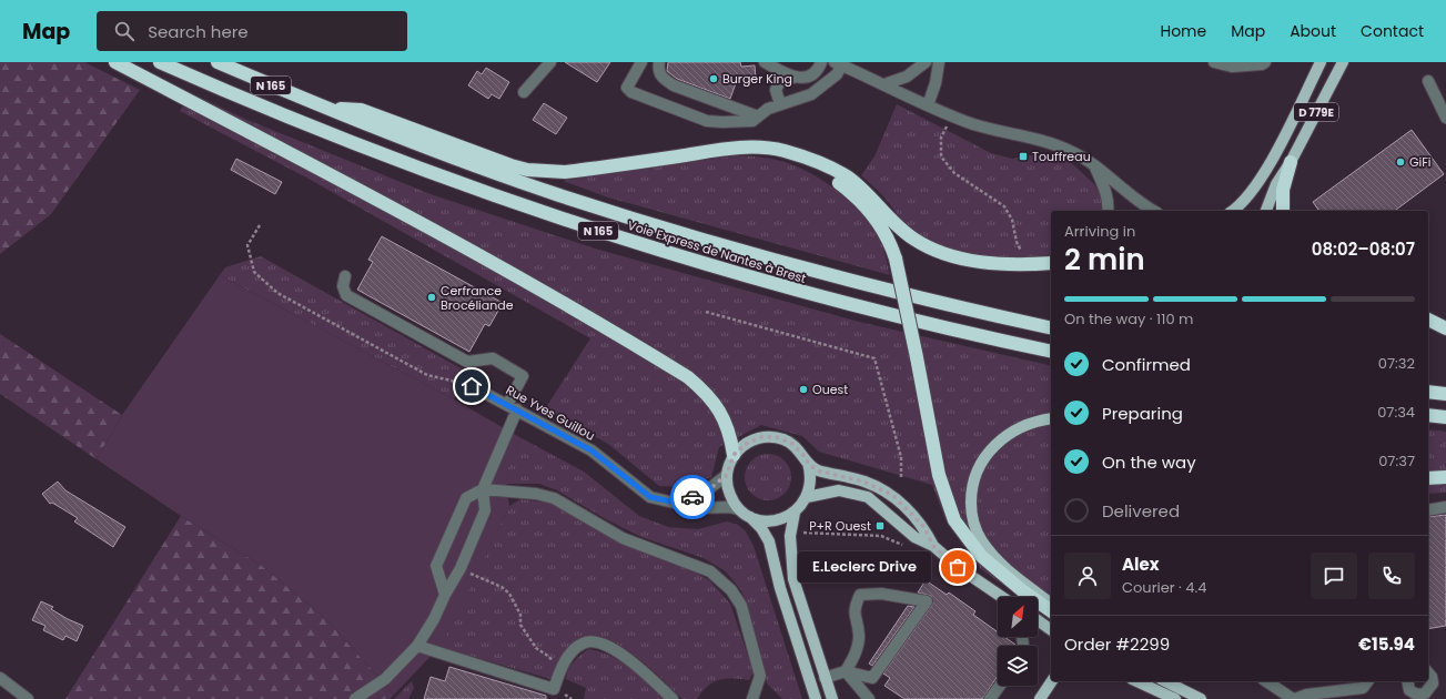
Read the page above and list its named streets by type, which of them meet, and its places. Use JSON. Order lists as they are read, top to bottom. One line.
{"streets":{"highway":["N 165","Voie Express de Nantes à Brest"],"main road":["D 779E"],"street":["Rue Yves Guillou"]},"places":{"other":["Burger King","GiFi","Cerfrance Brocéliande","Ouest","E.Leclerc Drive"],"transit":["Touffreau","P+R Ouest"]},"north":"top right","page":{"header":"Map","search":"Search here","nav":["Home","Map","About","Contact"],"heading":["2 min","Arriving in","08:02–08:07"],"panel":["Alex","Courier · 4.4","Order #2299","€15.94"],"bar":"On the way · 110 m","list":[["Confirmed","07:32"],["Preparing","07:34"],["On the way","07:37"],"Delivered"],"bubble":"E.Leclerc Drive"}}
